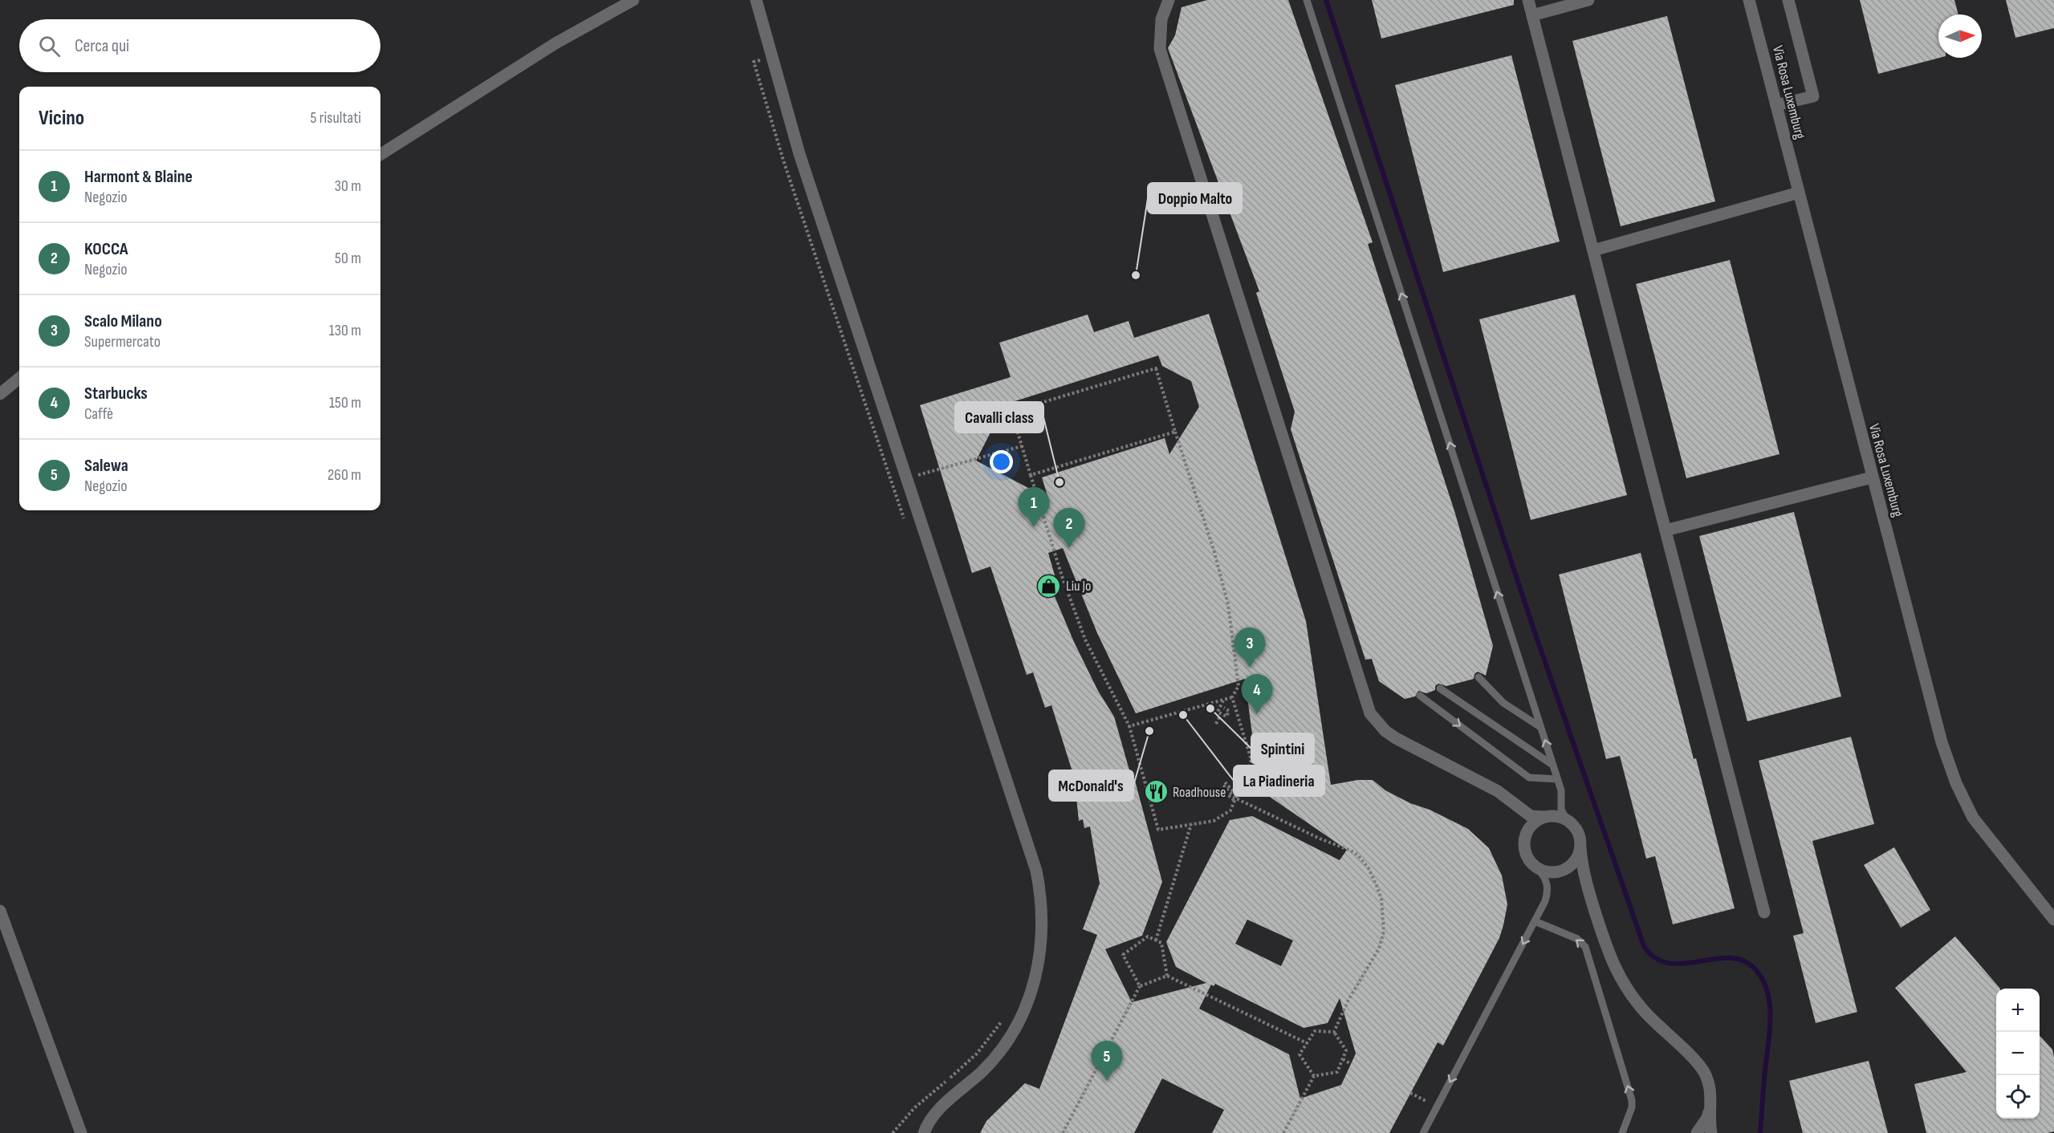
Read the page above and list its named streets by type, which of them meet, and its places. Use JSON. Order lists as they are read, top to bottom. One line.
{"streets":{"street":["Via Rosa Luxemburg"]},"places":{"other":["Doppio Malto","Cavalli class","Spintini","La Piadineria","McDonald's"],"shop":["Liu Jo"],"restaurant":["Roadhouse"]},"north":"right","page":{"search":"Cerca qui","heading":["Vicino","5 risultati"],"list":[{"mark":"1","name":"Harmont & Blaine","note":"Negozio","value":"30 m"},{"mark":"2","name":"KOCCA","note":"Negozio","value":"50 m"},{"mark":"3","name":"Scalo Milano","note":"Supermercato","value":"130 m"},{"mark":"4","name":"Starbucks","note":"Caffè","value":"150 m"},{"mark":"5","name":"Salewa","note":"Negozio","value":"260 m"}],"pins":["1","2","3","4","5"],"map_buttons":["+","−"]}}
